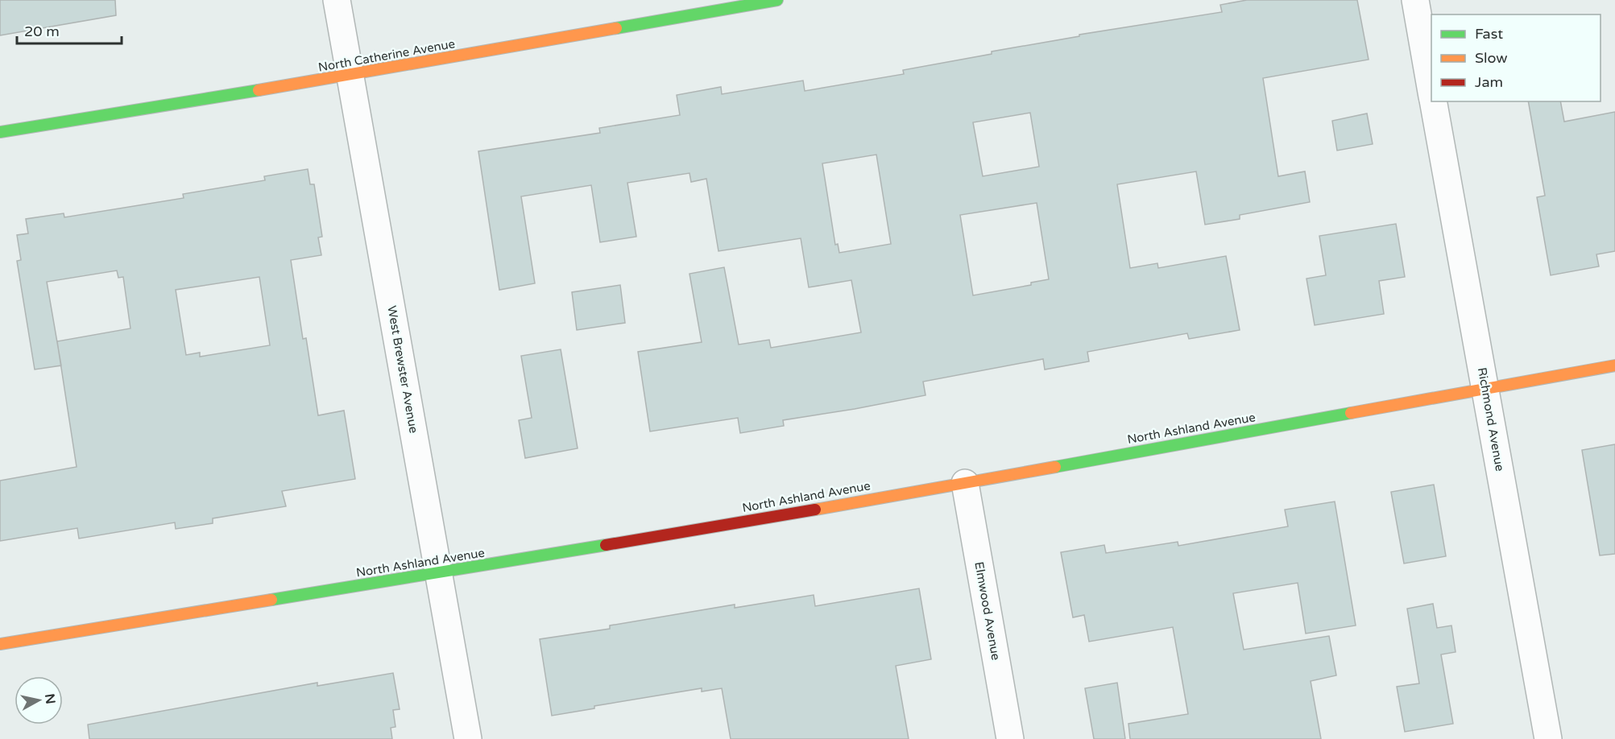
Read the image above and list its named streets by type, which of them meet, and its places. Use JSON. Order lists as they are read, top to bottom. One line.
{"streets":{"street":["North Catherine Avenue","West Brewster Avenue","Richmond Avenue","North Ashland Avenue","Elmwood Avenue"]},"crossings":[["North Catherine Avenue","West Brewster Avenue"],["West Brewster Avenue","North Ashland Avenue"],["Richmond Avenue","North Ashland Avenue"],["North Ashland Avenue","Elmwood Avenue"]],"legend":["Fast","Slow","Jam"],"scale_bar":"20 m","north":"right"}
